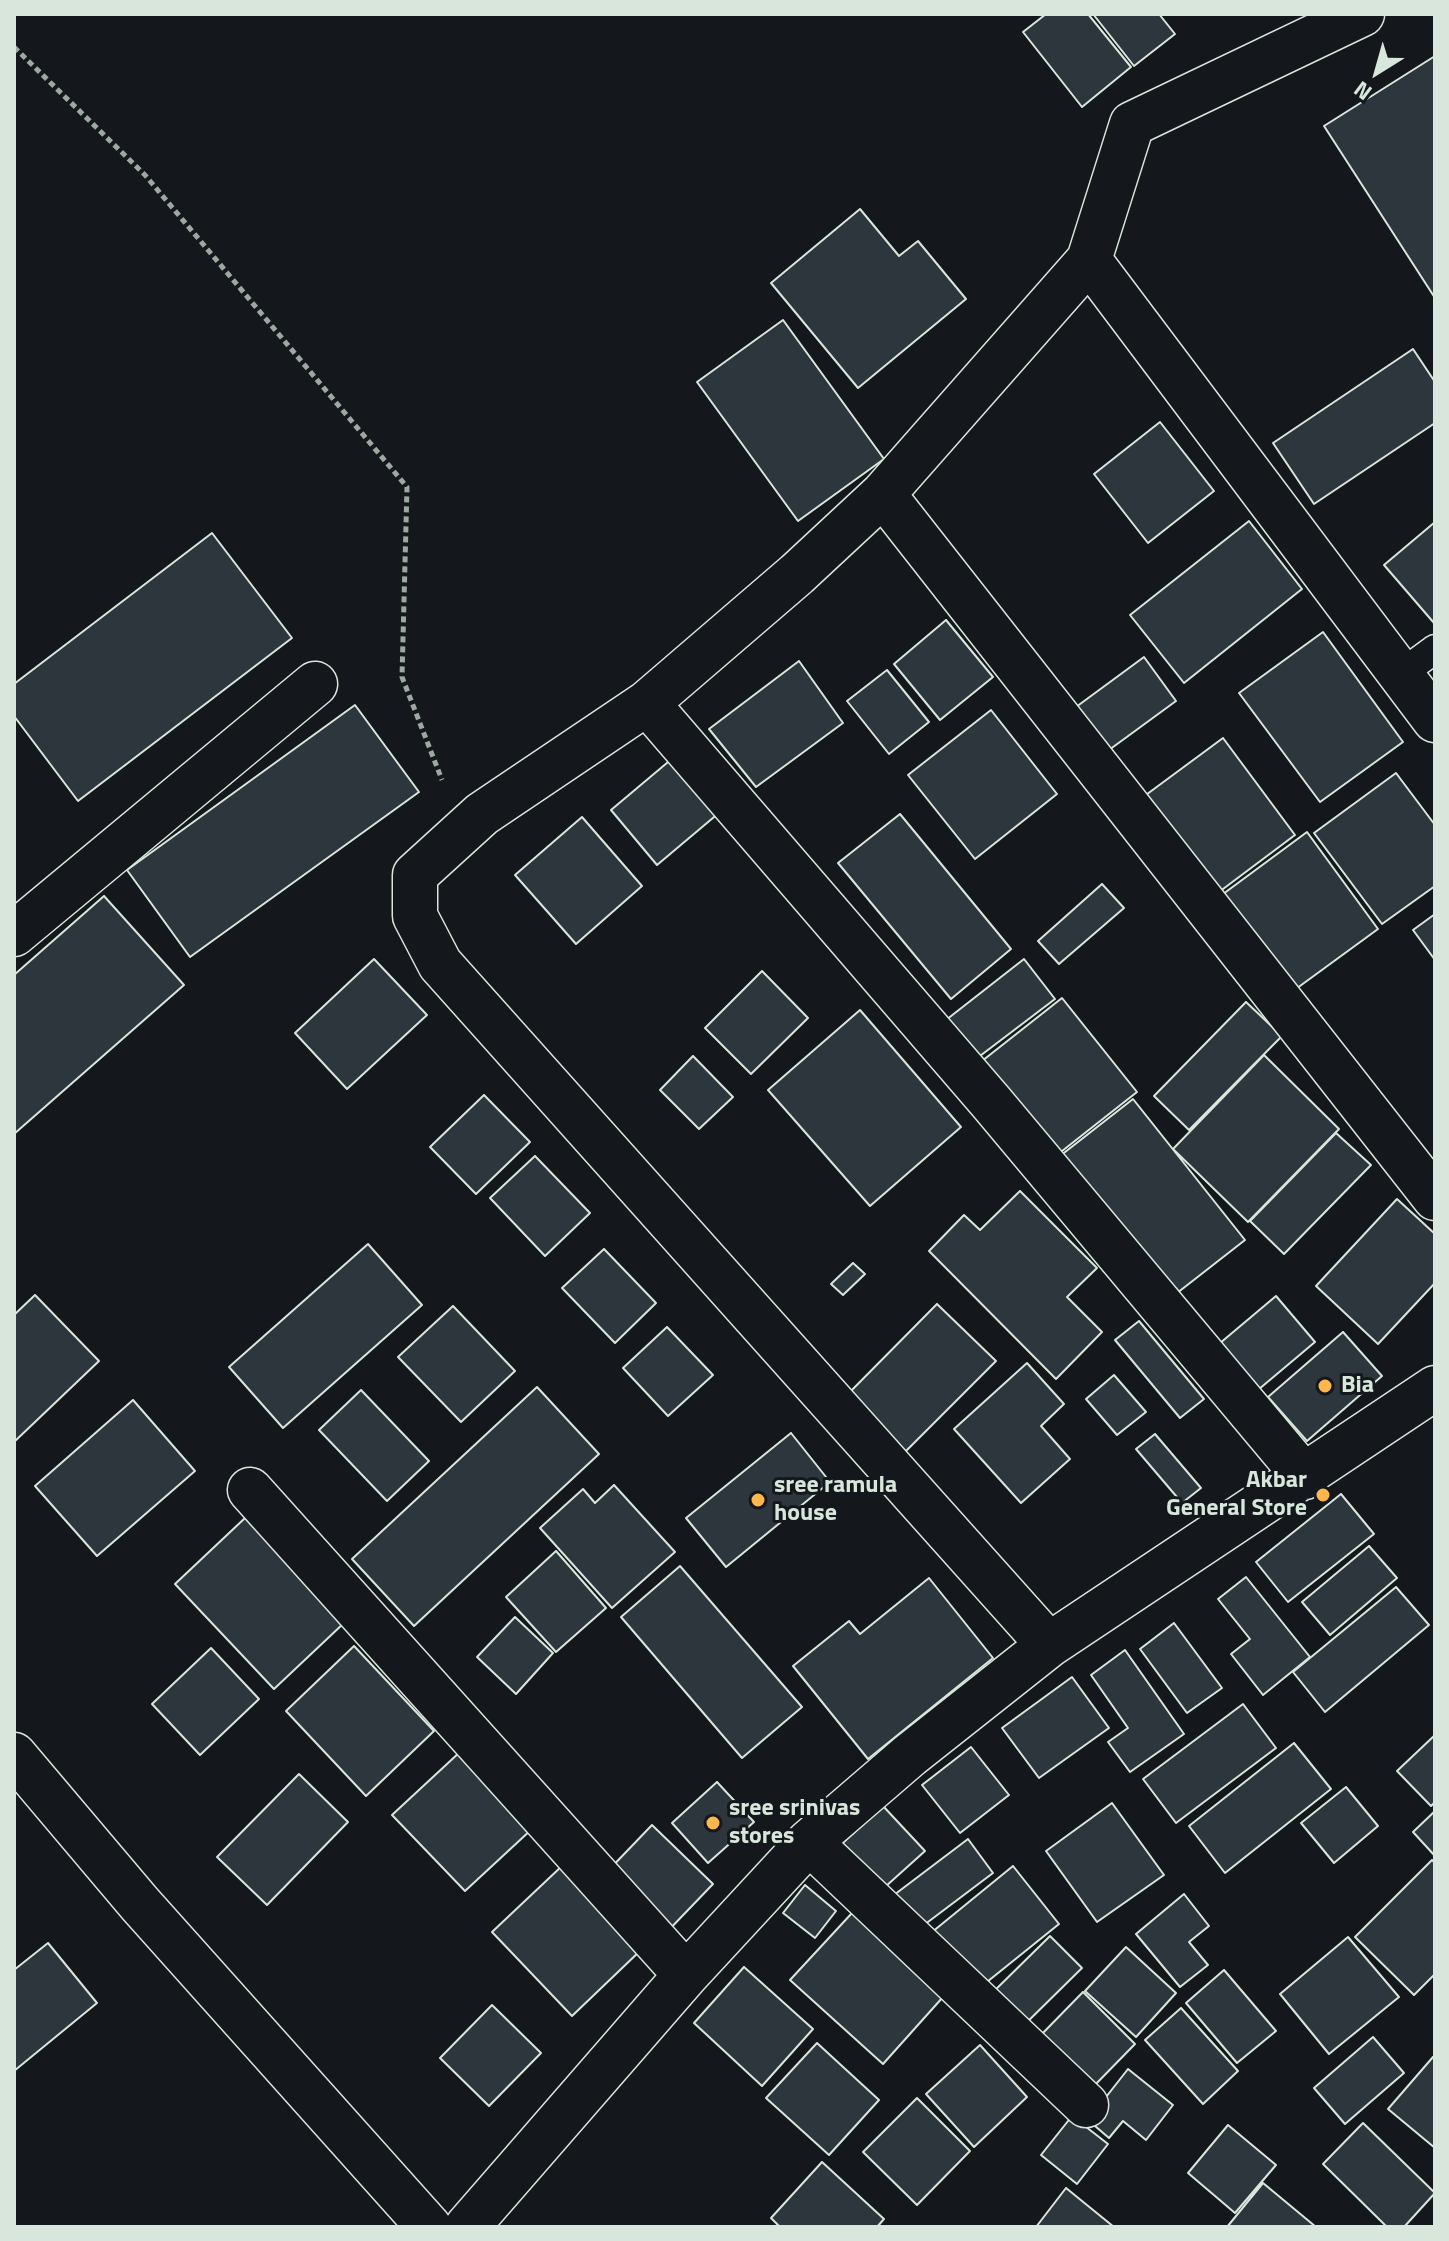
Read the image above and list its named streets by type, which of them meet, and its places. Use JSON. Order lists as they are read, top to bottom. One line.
{"places":["Bia","Akbar General Store","sree ramula house","sree srinivas stores"],"north":"bottom left"}
